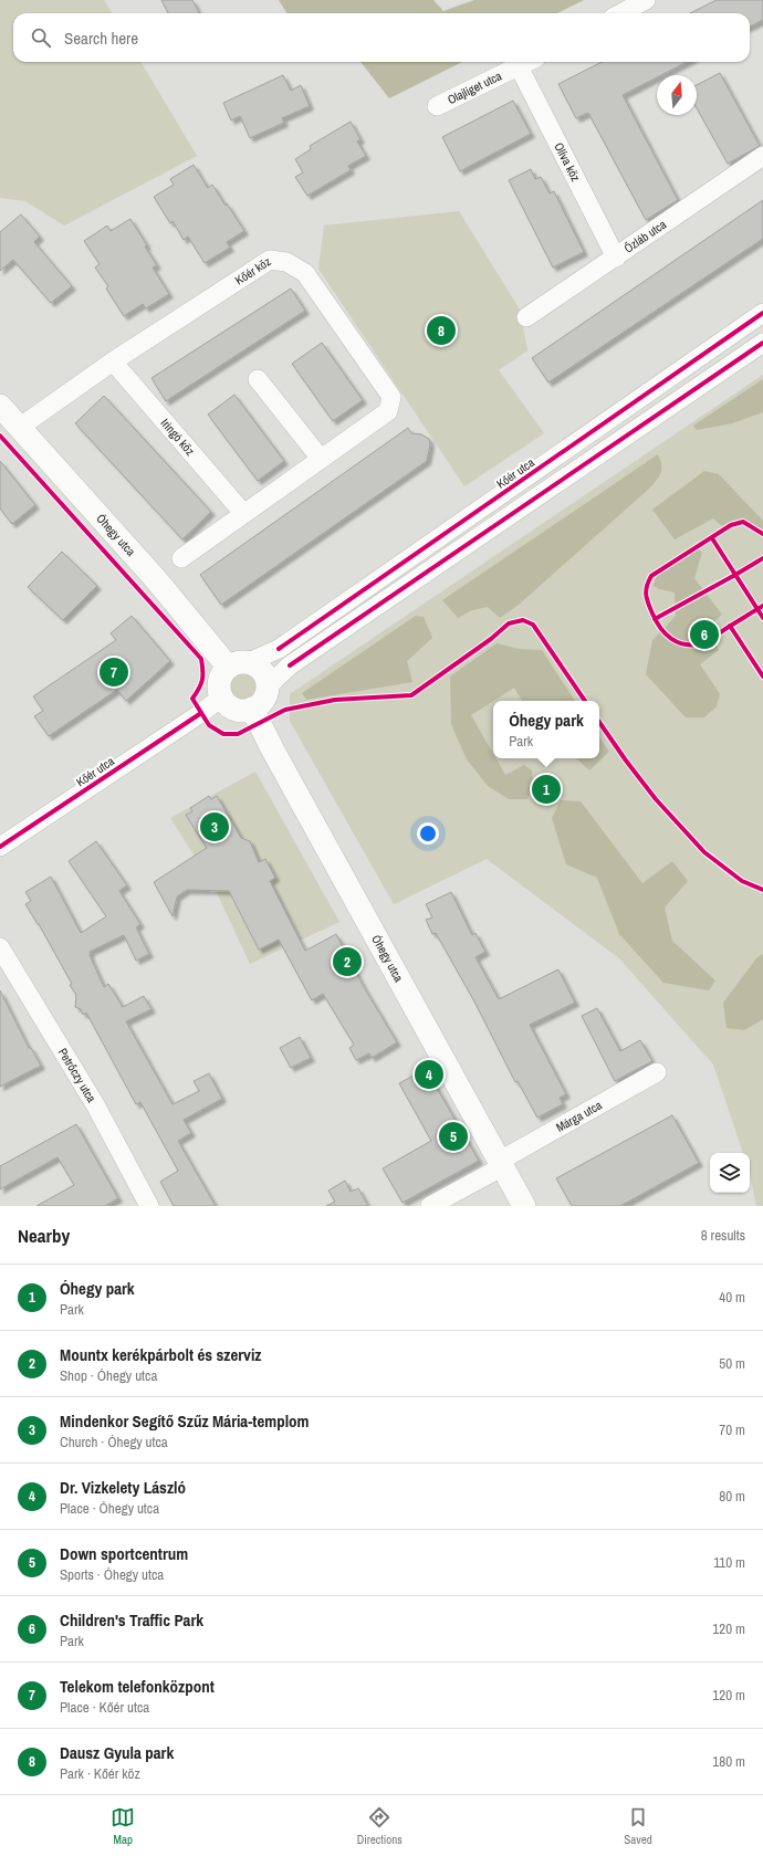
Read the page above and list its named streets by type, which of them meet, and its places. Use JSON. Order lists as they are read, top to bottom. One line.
{"streets":{"street":["Olajliget utca","Olíva köz","Őzláb utca","Kőér köz","Iringó köz","Kőér utca","Óhegy utca","Petrőczy utca","Márga utca"]},"crossings":[["Olajliget utca","Olíva köz"],["Olíva köz","Őzláb utca"],["Kőér köz","Iringó köz"],["Kőér köz","Óhegy utca"],["Kőér utca","Óhegy utca"],["Óhegy utca","Márga utca"]],"north":"top","page":{"search":"Search here","pins":["8","6","7","1","3","2","4","5"],"popup":["Óhegy park","Park"],"heading":["Nearby","8 results"],"list":[{"mark":"1","name":"Óhegy park","note":"Park","value":"40 m"},{"mark":"2","name":"Mountx kerékpárbolt és szerviz","note":"Shop · Óhegy utca","value":"50 m"},{"mark":"3","name":"Mindenkor Segítő Szűz Mária-templom","note":"Church · Óhegy utca","value":"70 m"},{"mark":"4","name":"Dr. Vizkelety László","note":"Place · Óhegy utca","value":"80 m"},{"mark":"5","name":"Down sportcentrum","note":"Sports · Óhegy utca","value":"110 m"},{"mark":"6","name":"Children's Traffic Park","note":"Park","value":"120 m"},{"mark":"7","name":"Telekom telefonközpont","note":"Place · Kőér utca","value":"120 m"},{"mark":"8","name":"Dausz Gyula park","note":"Park · Kőér köz","value":"180 m"}],"nav":["Map","Directions","Saved"]}}
